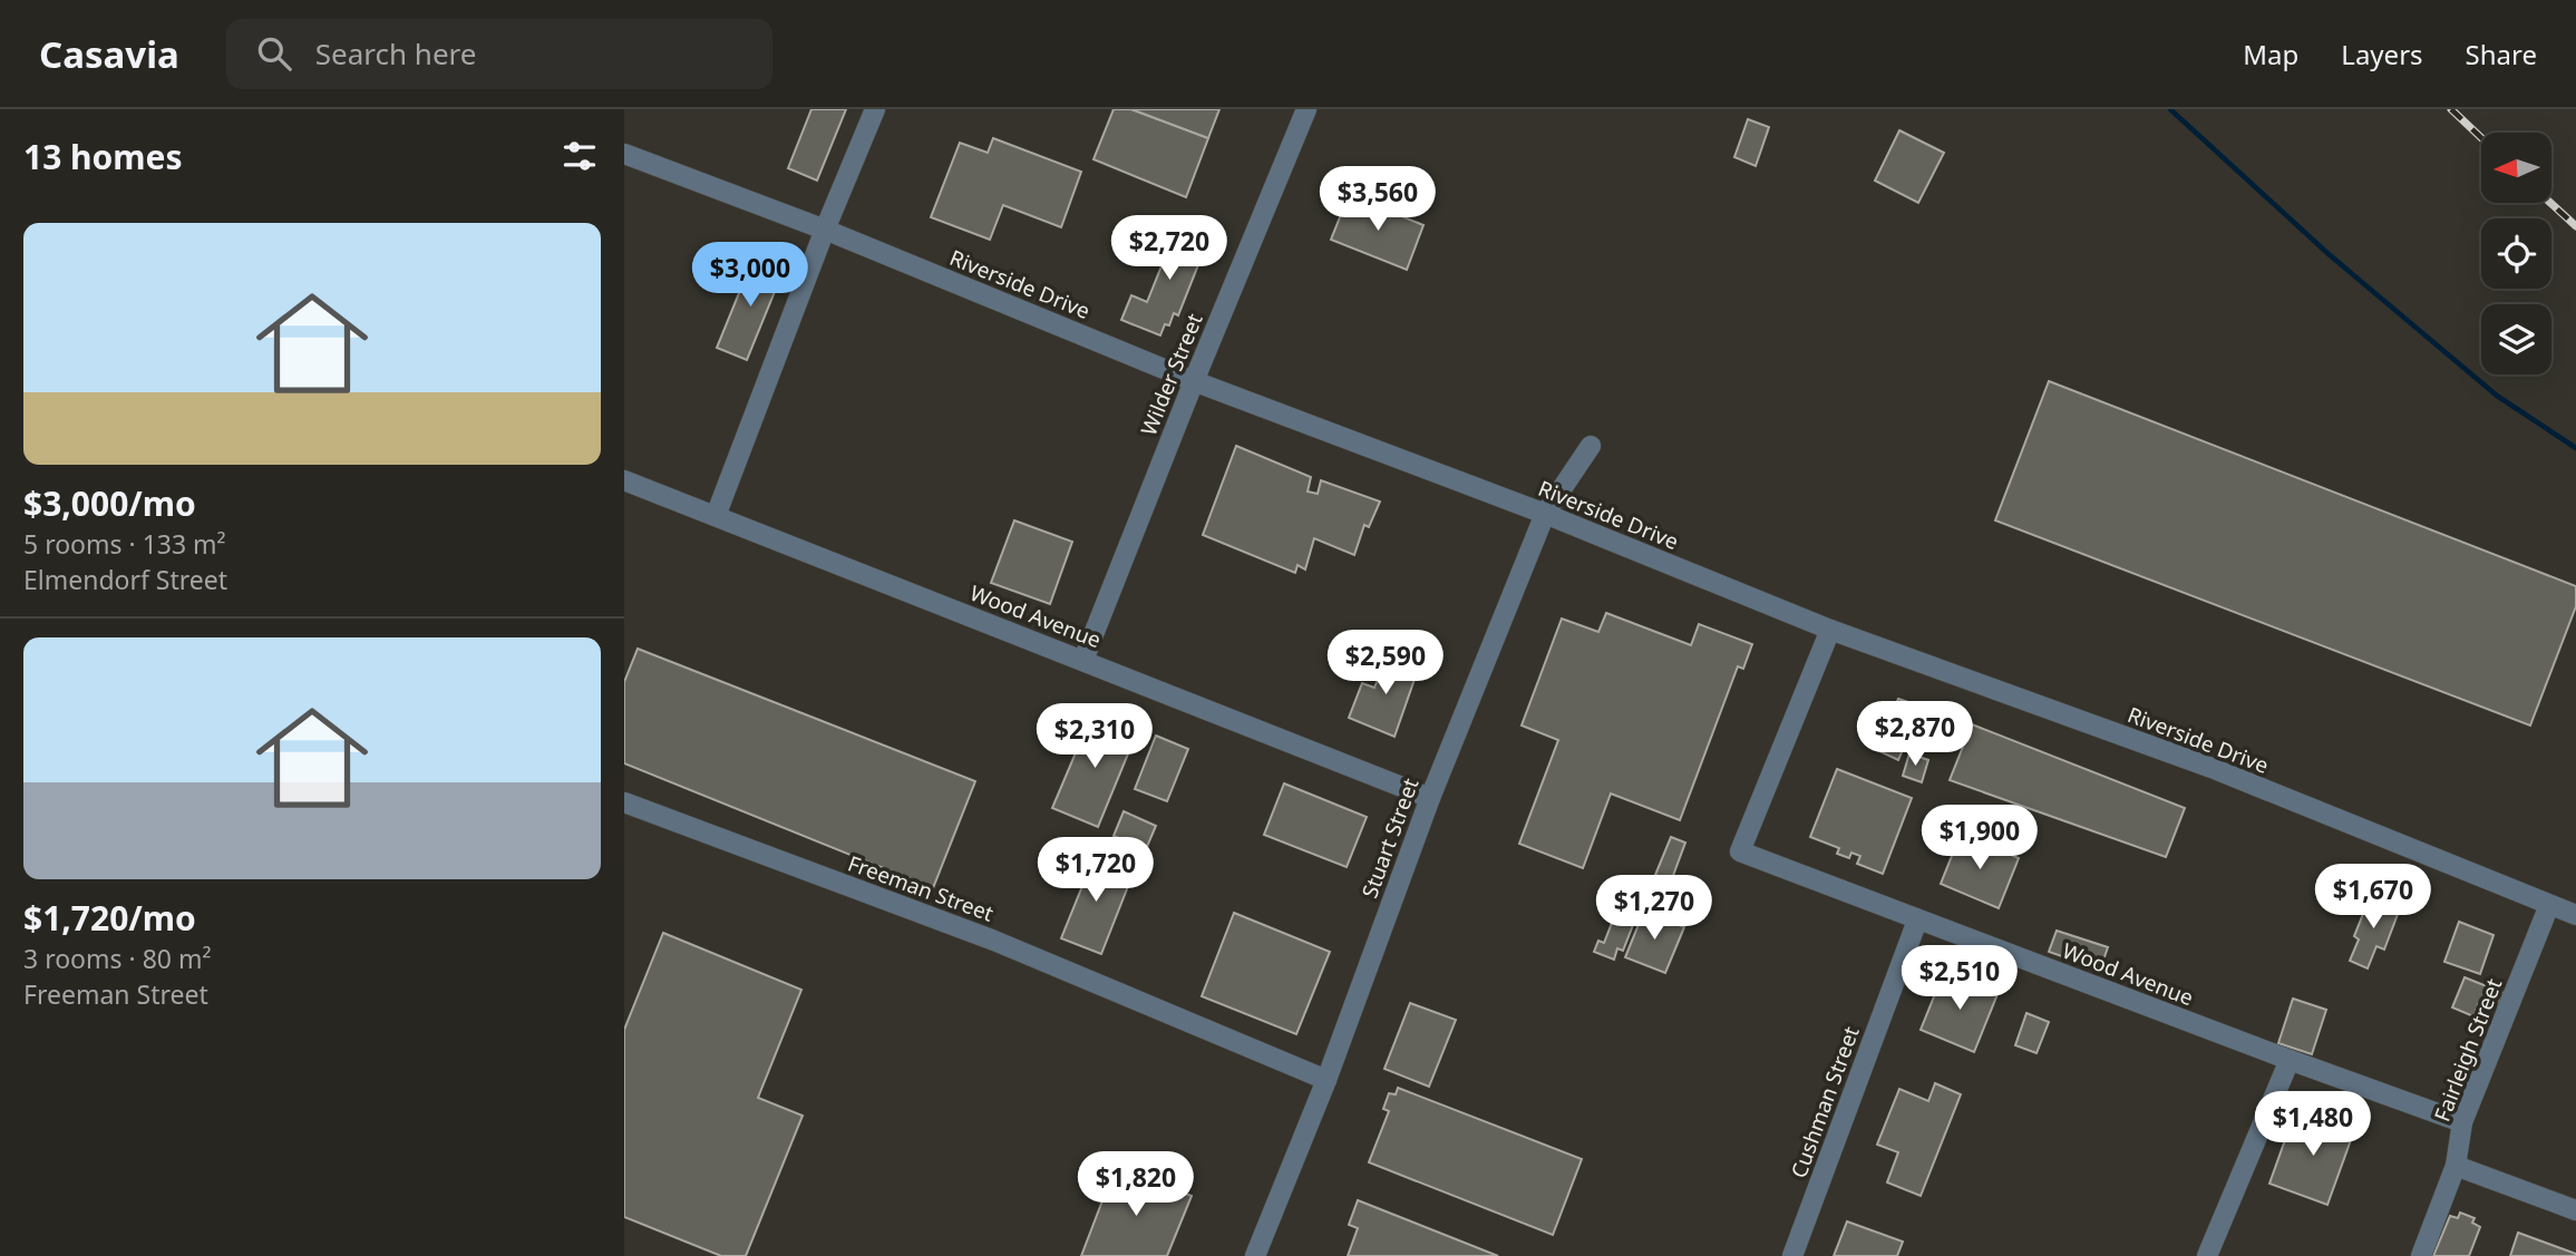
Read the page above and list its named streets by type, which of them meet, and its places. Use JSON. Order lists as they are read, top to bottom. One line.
{"streets":{"street":["Riverside Drive","Wilder Street","Wood Avenue","Stuart Street","Freeman Street","Fairleigh Street","Cushman Street"]},"crossings":[["Riverside Drive","Wilder Street"],["Riverside Drive","Wood Avenue"],["Riverside Drive","Stuart Street"],["Riverside Drive","Fairleigh Street"],["Wilder Street","Wood Avenue"],["Wood Avenue","Stuart Street"],["Wood Avenue","Fairleigh Street"],["Wood Avenue","Cushman Street"],["Stuart Street","Freeman Street"]],"north":"left","page":{"header":"Casavia","search":"Search here","nav":["Map","Layers","Share"],"heading":"13 homes","price":["$3,560","$2,720","$3,000","$2,590","$2,870","$2,310","$1,900","$1,720","$1,670","$1,270","$2,510","$1,480","$1,820"],"list":[{"name":"$3,000/mo","note":"5 rooms · 133 m² · Elmendorf Street"},{"name":"$1,720/mo","note":"3 rooms · 80 m² · Freeman Street"}]}}
